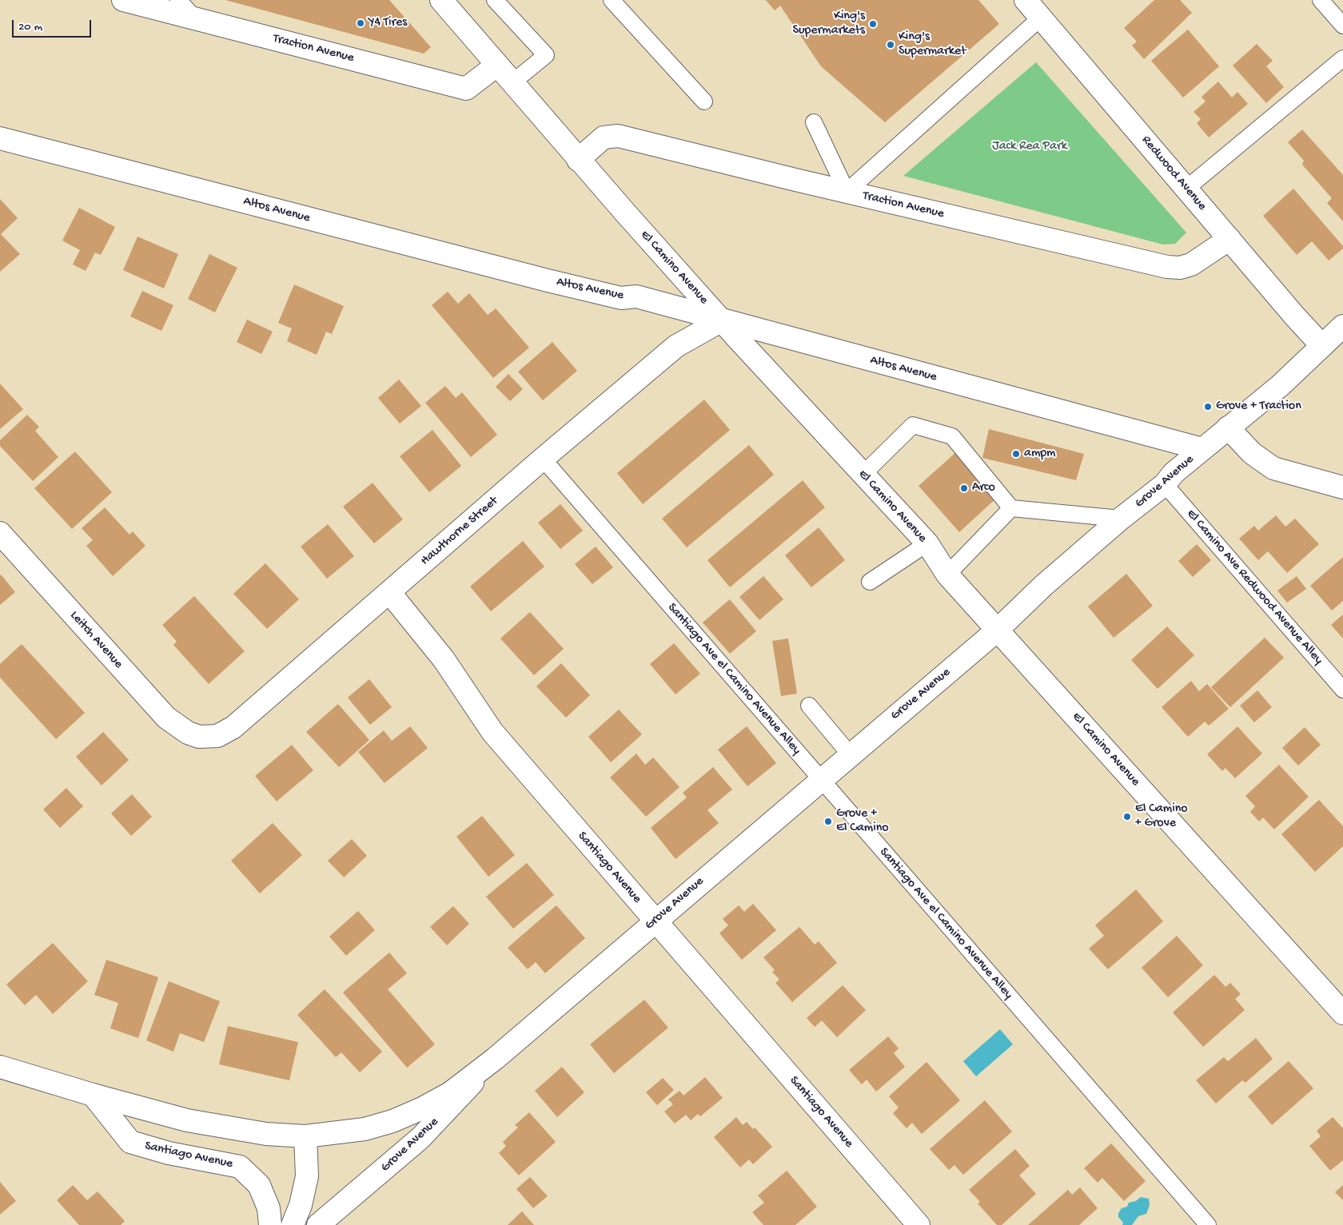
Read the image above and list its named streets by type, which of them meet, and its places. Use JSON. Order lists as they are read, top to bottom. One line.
{"streets":{"street":["Traction Avenue","Redwood Avenue","Altos Avenue","El Camino Avenue","Grove Avenue","Hawthorne Street","Leitch Avenue","Santiago Avenue"],"lane":["El Camino Ave Redwood Avenue Alley","Santiago Ave el Camino Avenue Alley"]},"crossings":[["Traction Avenue","Redwood Avenue"],["Traction Avenue","El Camino Avenue"],["Redwood Avenue","Grove Avenue"],["Altos Avenue","El Camino Avenue"],["Altos Avenue","Grove Avenue"],["Altos Avenue","Hawthorne Street"],["El Camino Avenue","Grove Avenue"],["El Camino Avenue","Hawthorne Street"],["Grove Avenue","El Camino Ave Redwood Avenue Alley"],["Grove Avenue","Santiago Ave el Camino Avenue Alley"],["Grove Avenue","Santiago Avenue"],["Hawthorne Street","Leitch Avenue"],["Hawthorne Street","Santiago Ave el Camino Avenue Alley"],["Hawthorne Street","Santiago Avenue"]],"parks":["Jack Rea Park"],"places":["Y4 Tires","King's Supermarkets","King's Supermarket","Grove + Traction","ampm","Arco","El Camino + Grove","Grove + El Camino"],"scale_bar":"20 m"}
